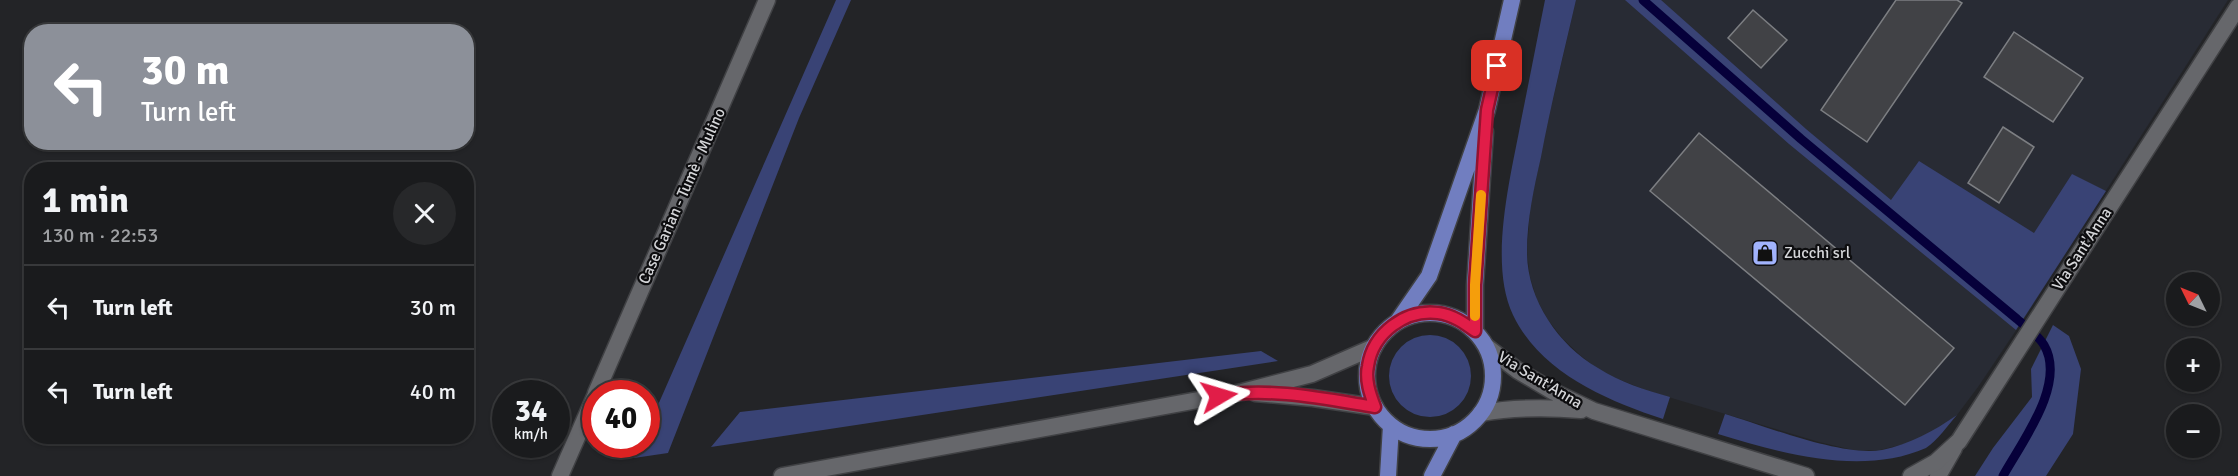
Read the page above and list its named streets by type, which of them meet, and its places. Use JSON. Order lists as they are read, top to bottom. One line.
{"streets":{"street":["Case Garian - Tumè - Mulino","Via Sant'Anna"]},"places":{"shop":["Zucchi srl"]},"north":"top left","page":{"turn":["30 m","Turn left"],"heading":["1 min","130 m · 22:53"],"list":[{"name":"Turn left","value":"30 m"},{"name":"Turn left","value":"40 m"}],"map_buttons":["+","−"],"speed":"34 km/h","limit":"40"}}
